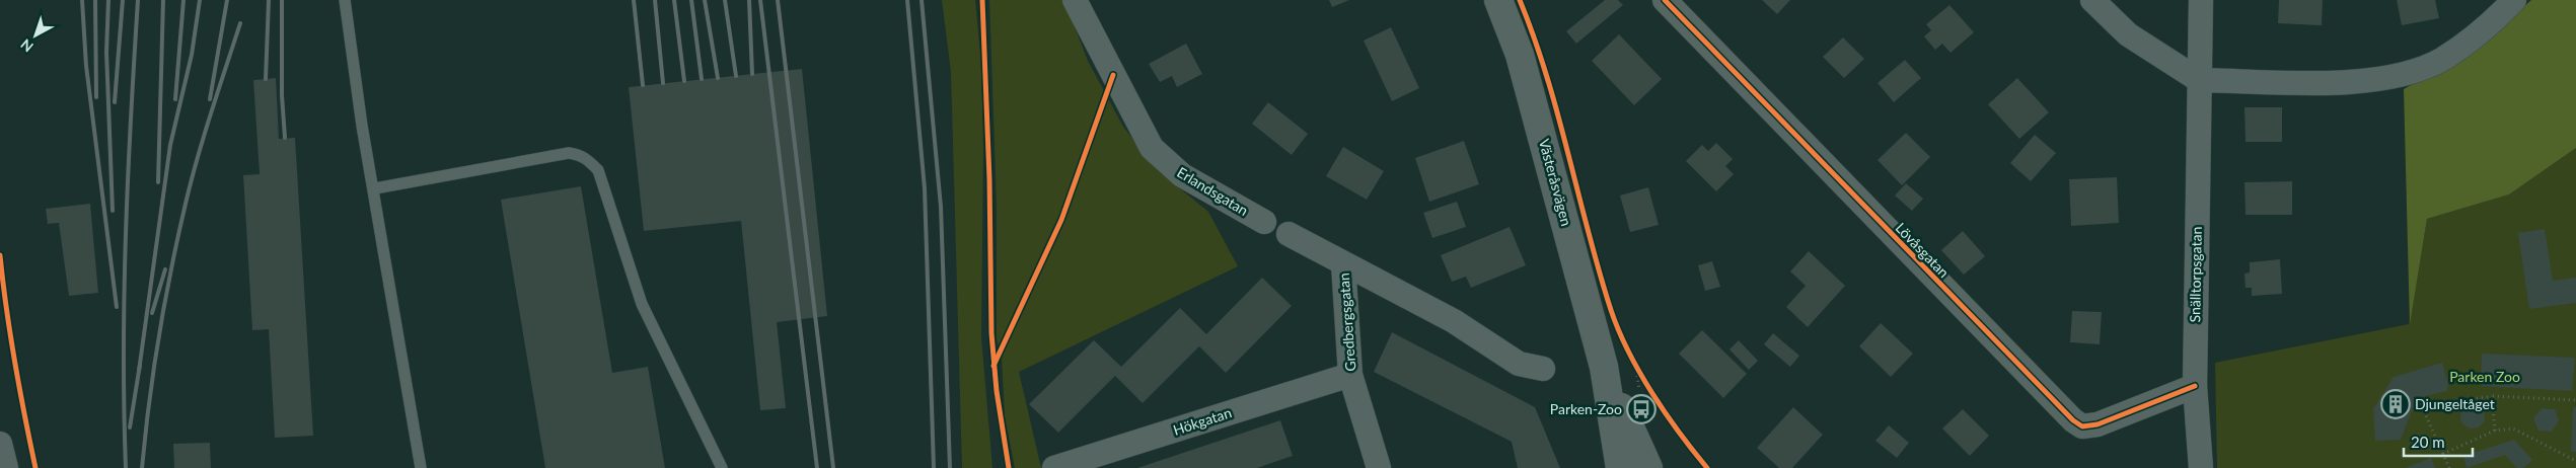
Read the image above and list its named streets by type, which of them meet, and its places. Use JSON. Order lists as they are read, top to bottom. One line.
{"streets":{"street":["Västeråsvägen","Erlandsgatan","Lövåsgatan","Snälltorpsgatan","Gredbergsgatan","Hökgatan"]},"crossings":[["Lövåsgatan","Snälltorpsgatan"],["Gredbergsgatan","Hökgatan"]],"parks":["Parken Zoo"],"places":{"building":["Djungeltåget"],"bus stop":["Parken-Zoo"]},"scale_bar":"20 m","north":"bottom left"}
